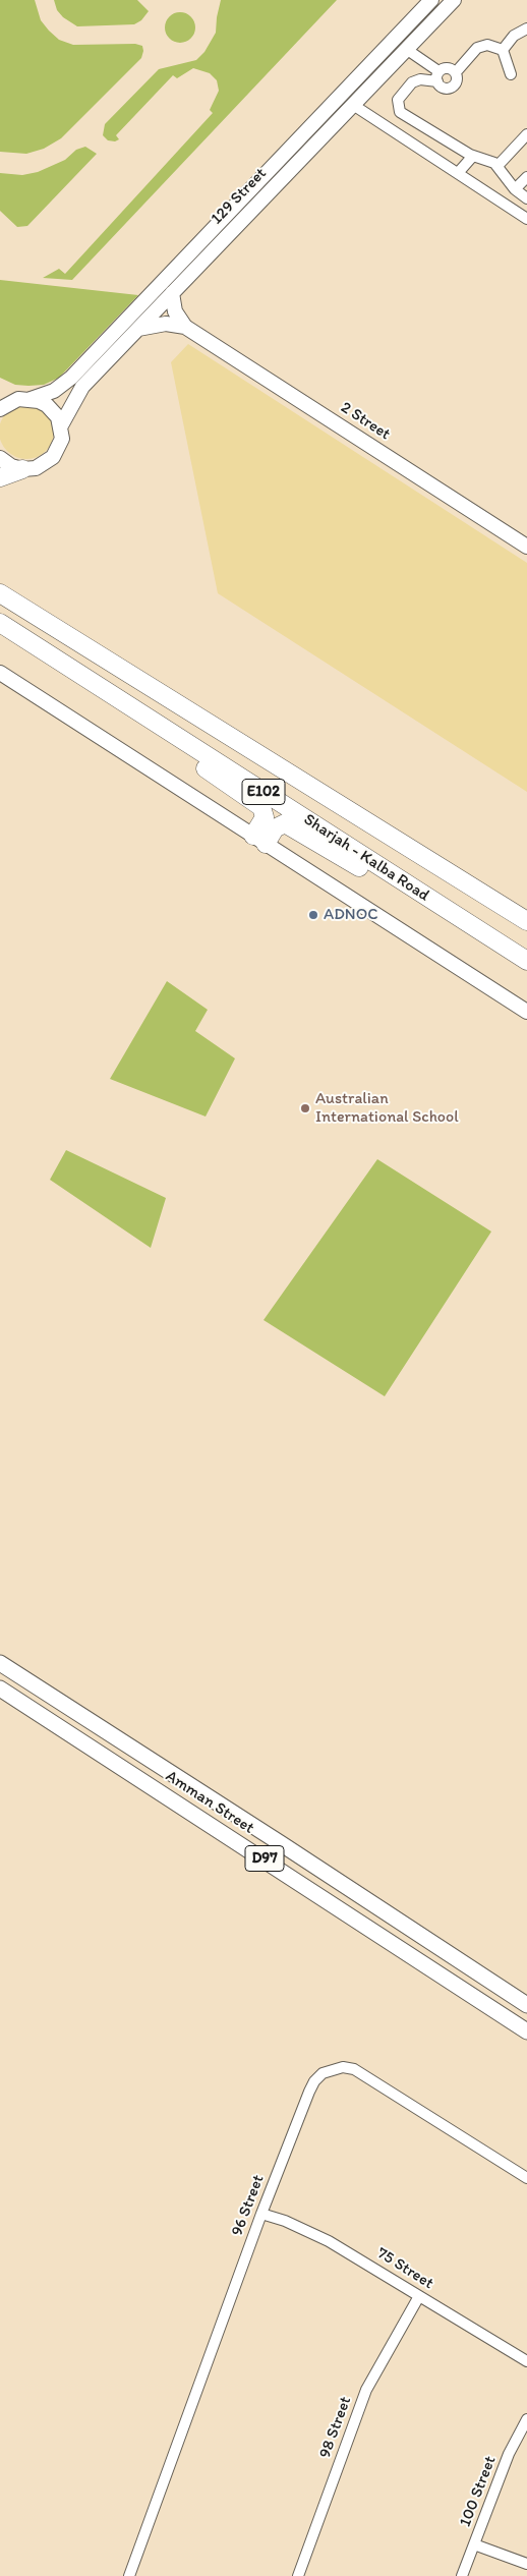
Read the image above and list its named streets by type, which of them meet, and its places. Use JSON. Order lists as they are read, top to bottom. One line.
{"streets":{"highway":["E102","Sharjah - Kalba Road"],"main road":["Amman Street","D97"],"street":["129 Street","2 Street","96 Street","75 Street","98 Street","100 Street"]},"crossings":[["96 Street","75 Street"],["75 Street","98 Street"]],"places":["ADNOC","Australian International School"]}
